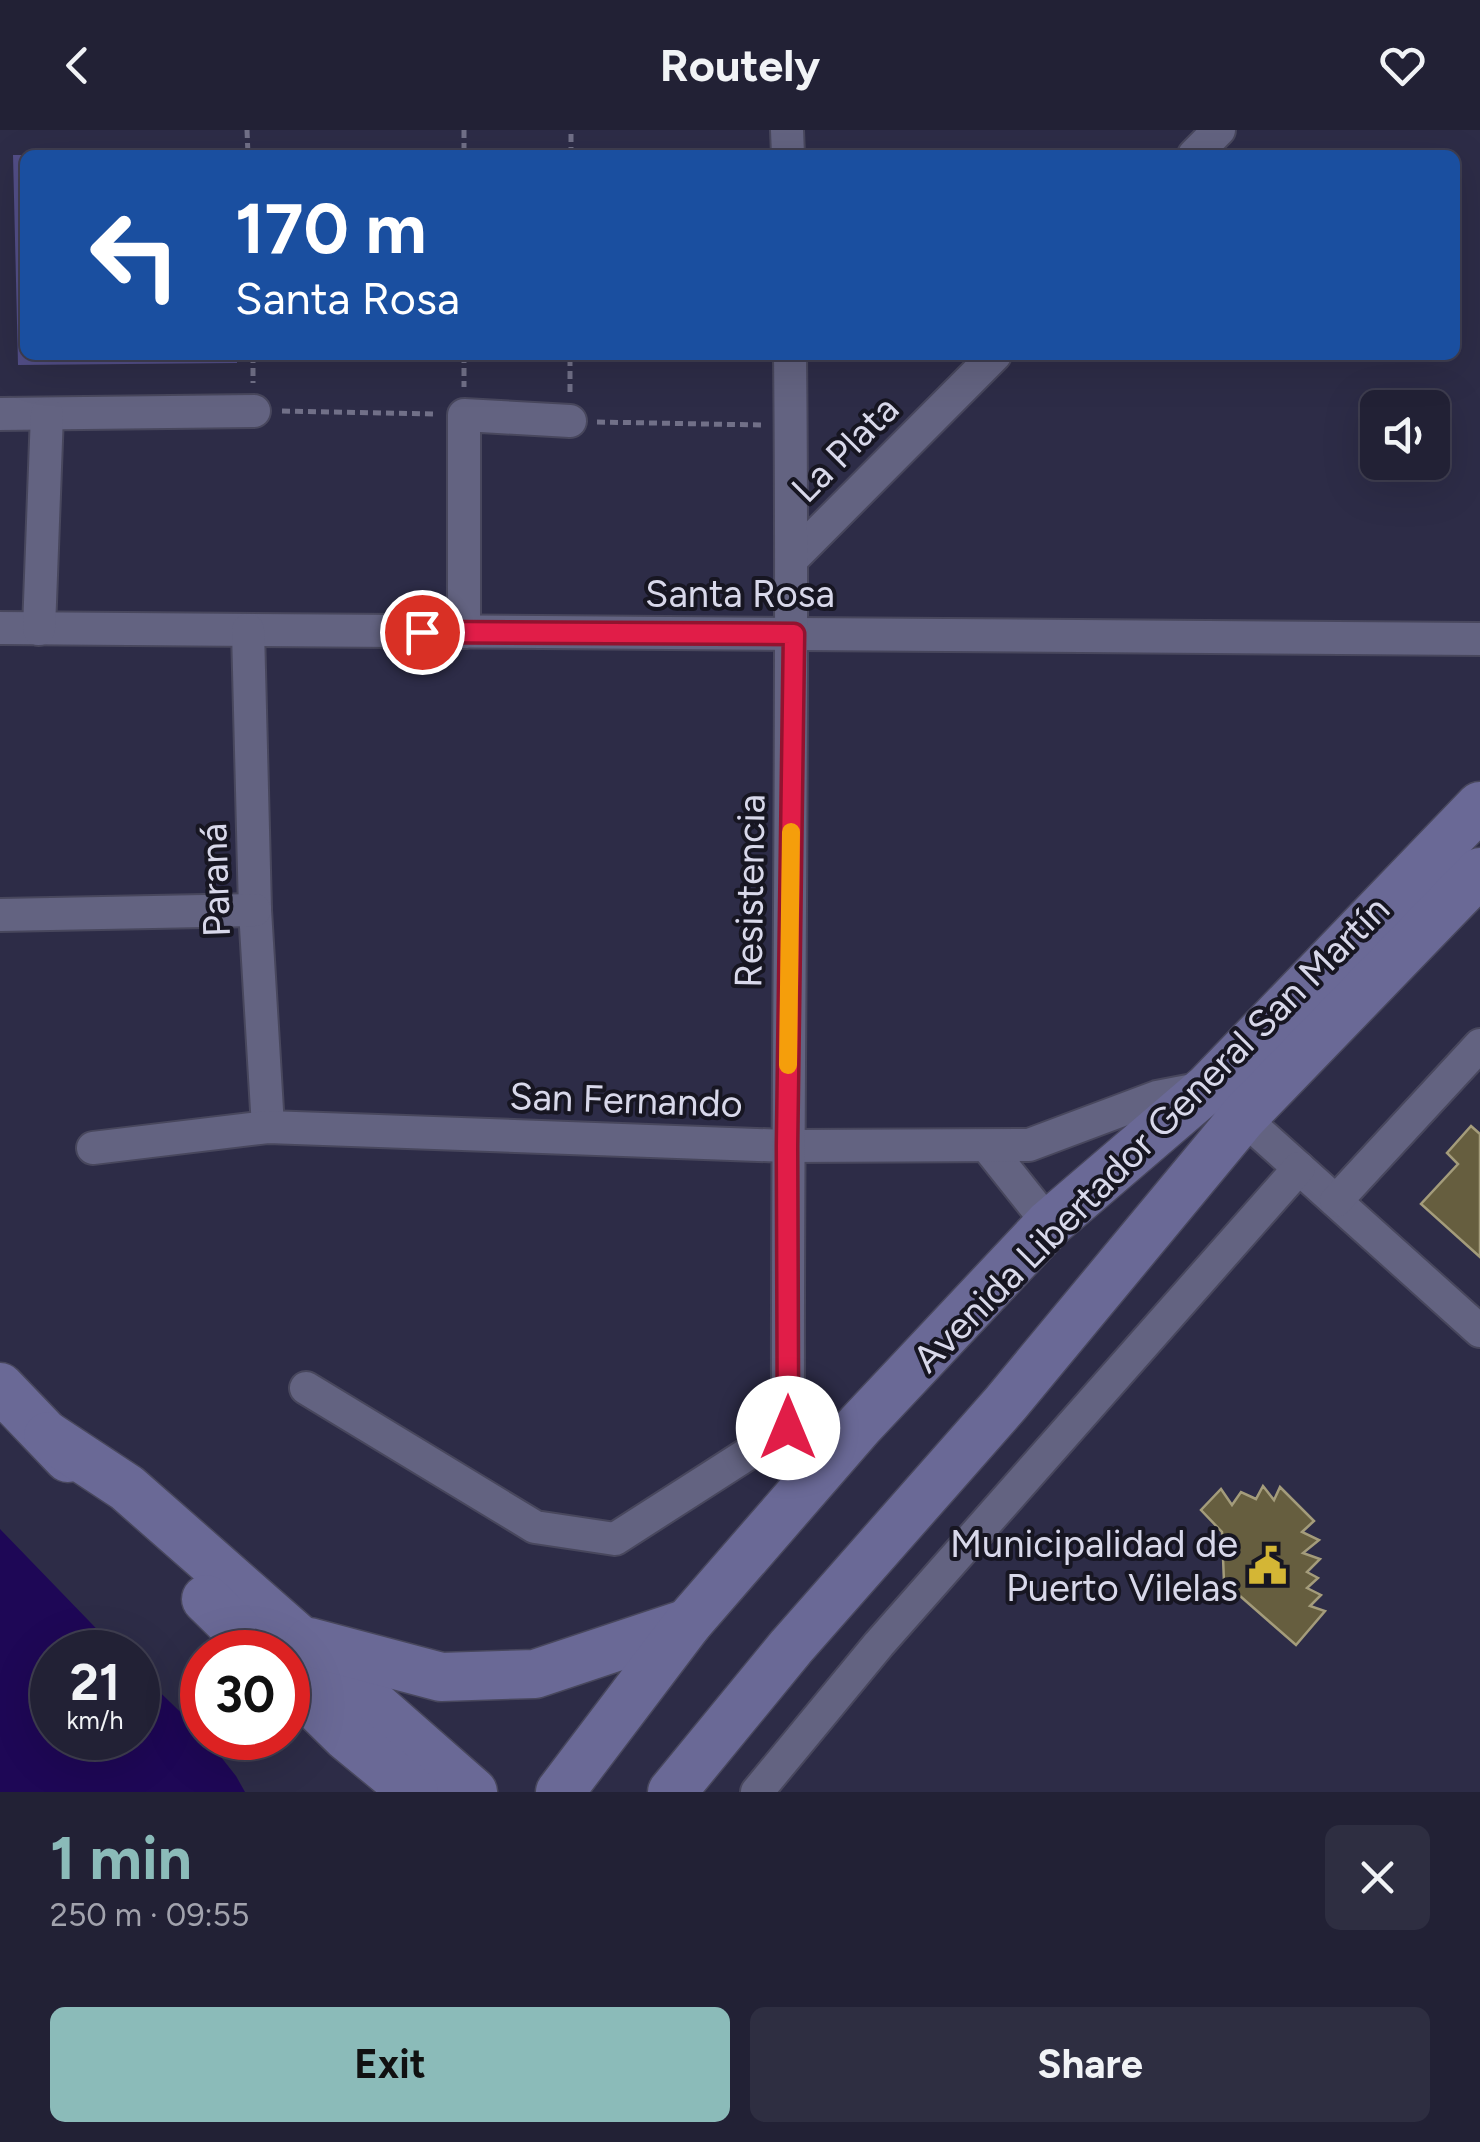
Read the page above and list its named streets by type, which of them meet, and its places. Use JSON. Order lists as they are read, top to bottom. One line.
{"streets":{"main road":["Avenida Libertador General San Martín"],"street":["La Plata","Santa Rosa","Paraná","Resistencia","San Fernando"]},"crossings":[["La Plata","Resistencia"],["Santa Rosa","Paraná"],["Santa Rosa","Resistencia"],["Paraná","San Fernando"],["Resistencia","San Fernando"],["San Fernando","Avenida Libertador General San Martín"]],"places":{"public building":["Municipalidad de Puerto Vilelas"]},"page":{"header":"Routely","turn":["170 m","Santa Rosa"],"speed":"21 km/h","limit":"30","heading":["1 min","250 m · 09:55"],"buttons":["Exit","Share"]}}
